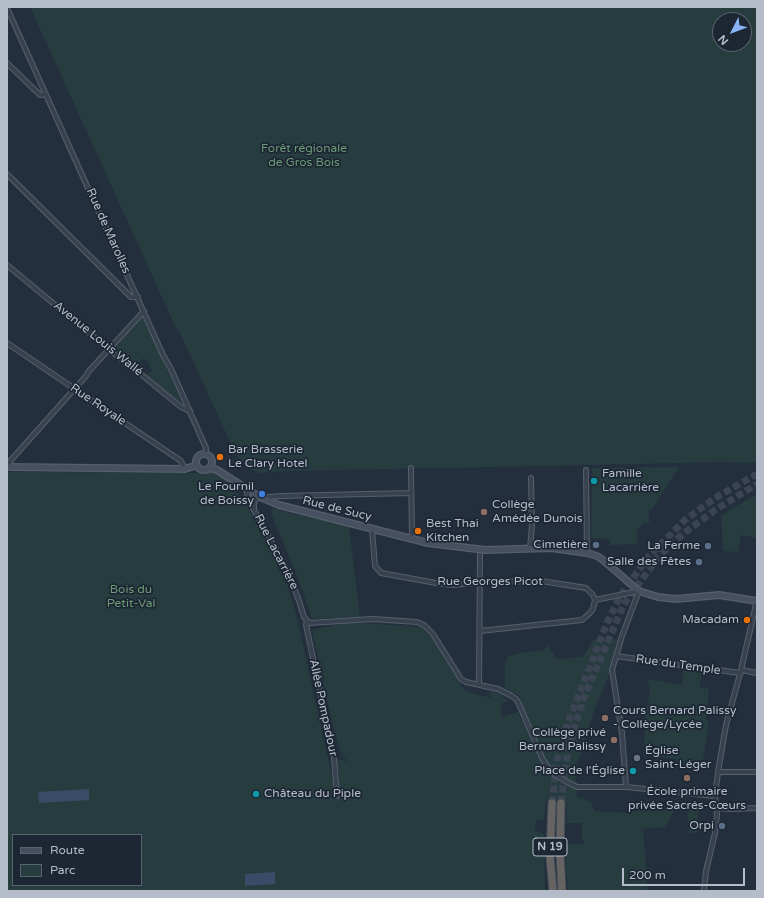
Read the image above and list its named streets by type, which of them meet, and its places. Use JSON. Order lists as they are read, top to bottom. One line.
{"streets":{"highway":["N 19"],"main road":["Rue de Sucy"],"street":["Rue de Marolles","Avenue Louis Wallé","Rue Royale","Rue Lacarrière","Rue Georges Picot","Rue du Temple","Allée Pompadour"]},"crossings":[["Rue de Marolles","Avenue Louis Wallé"],["Rue de Marolles","Rue de Sucy"],["Rue de Sucy","Rue Lacarrière"],["Rue de Sucy","Rue Georges Picot"],["Rue Lacarrière","Allée Pompadour"]],"parks":["Forêt régionale de Gros Bois","Bois du Petit-Val"],"places":["Bar Brasserie Le Clary Hotel","Famille Lacarrière","Le Fournil de Boissy","Collège Amédée Dunois","Best Thai Kitchen","Cimetière","La Ferme","Salle des Fêtes","Macadam","Cours Bernard Palissy - Collège/Lycée","Collège privé Bernard Palissy","Église Saint-Léger","Place de l'Église","École primaire privée Sacrés-Cœurs","Château du Piple","Orpi"],"legend":["Route","Parc"],"scale_bar":"200 m","north":"bottom left"}
